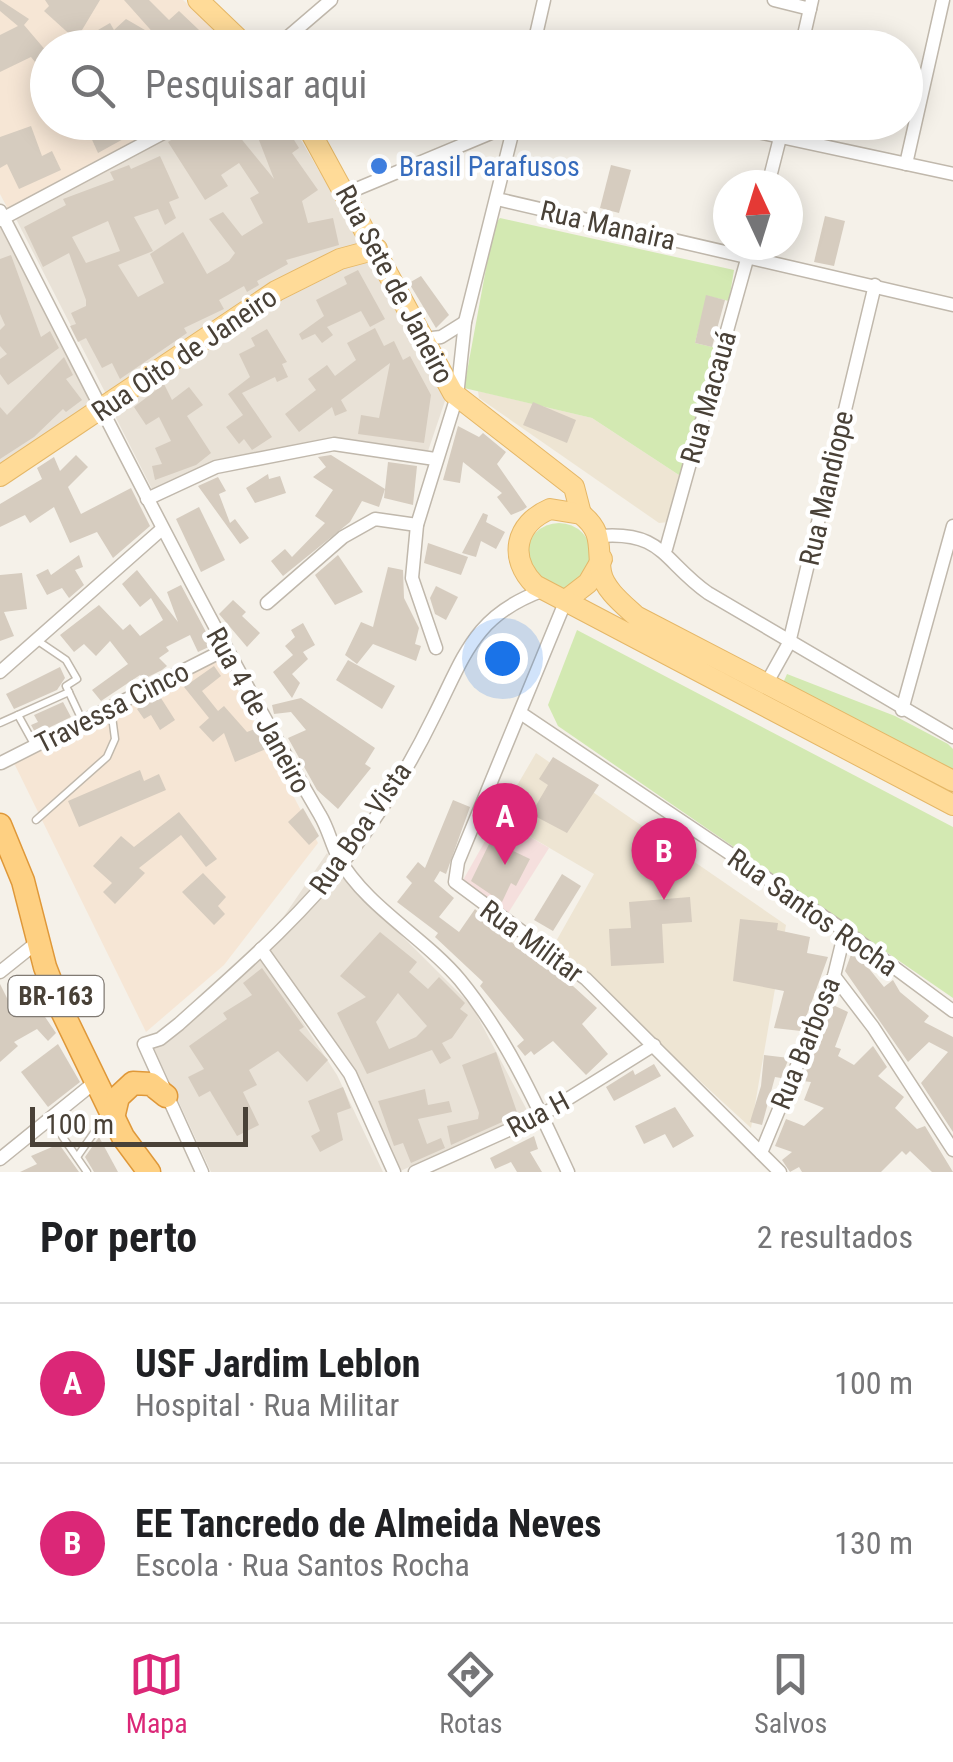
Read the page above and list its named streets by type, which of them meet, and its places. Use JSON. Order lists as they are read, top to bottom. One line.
{"streets":{"highway":["BR-163"],"main road":["Rua Sete de Janeiro","Rua Oito de Janeiro"],"street":["Rua Manaira","Rua Macauá","Rua Mandiope","Travessa Cinco","Rua 4 de Janeiro","Rua Boa Vista","Rua Santos Rocha","Rua Militar","Rua Barbosa","Rua H"]},"crossings":[["Rua Manaira","Rua Mandiope"],["Rua Sete de Janeiro","Rua Oito de Janeiro"],["Rua Sete de Janeiro","Rua Boa Vista"],["Rua Sete de Janeiro","Rua Militar"],["Rua Oito de Janeiro","Rua 4 de Janeiro"],["Travessa Cinco","Rua 4 de Janeiro"],["Rua 4 de Janeiro","Rua Boa Vista"],["Rua 4 de Janeiro","Rua H"],["Rua Boa Vista","Rua Militar"],["Rua Santos Rocha","Rua Militar"],["Rua Santos Rocha","Rua Barbosa"],["Rua Militar","Rua Barbosa"],["Rua Militar","Rua H"]],"places":["Brasil Parafusos"],"scale_bar":"100 m","north":"top","page":{"search":"Pesquisar aqui","pins":["A","B"],"scale":"100 m","heading":["Por perto","2 resultados"],"list":[{"mark":"A","name":"USF Jardim Leblon","note":"Hospital · Rua Militar","value":"100 m"},{"mark":"B","name":"EE Tancredo de Almeida Neves","note":"Escola · Rua Santos Rocha","value":"130 m"}],"nav":["Mapa","Rotas","Salvos"]}}
